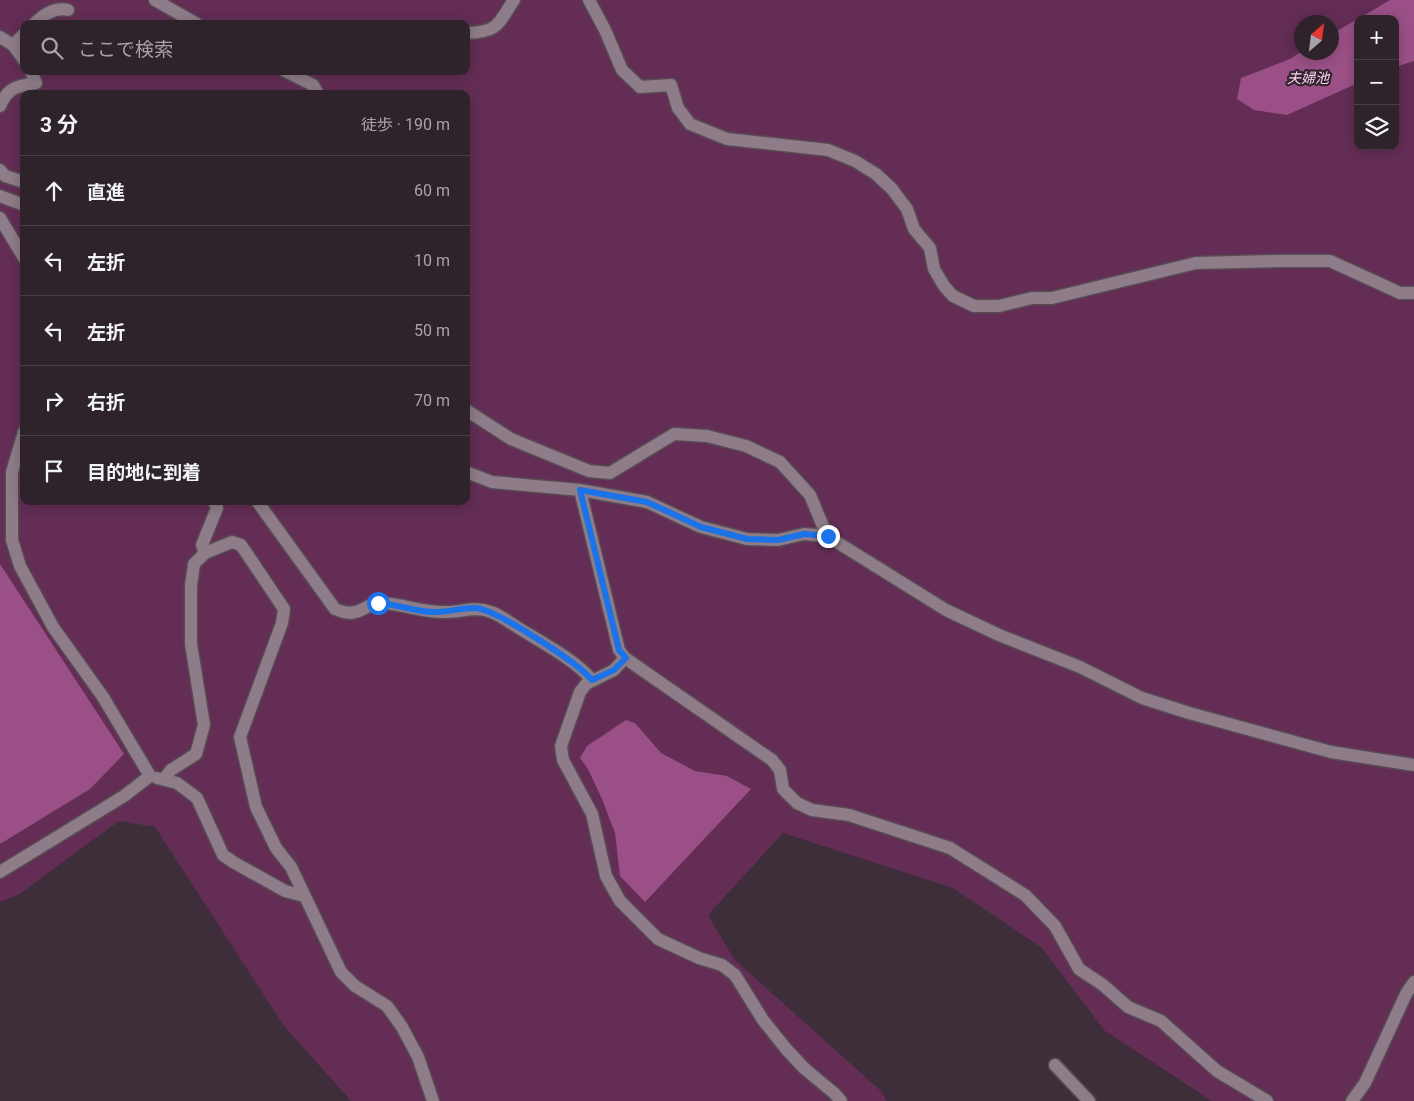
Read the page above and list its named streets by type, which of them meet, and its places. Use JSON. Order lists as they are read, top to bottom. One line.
{"water":["夫婦池"],"north":"top right","page":{"map_buttons":["+","−"],"search":"ここで検索","heading":["3 分","徒歩 · 190 m"],"list":[["直進","60 m"],["左折","10 m"],["左折","50 m"],["右折","70 m"],"目的地に到着"]}}
